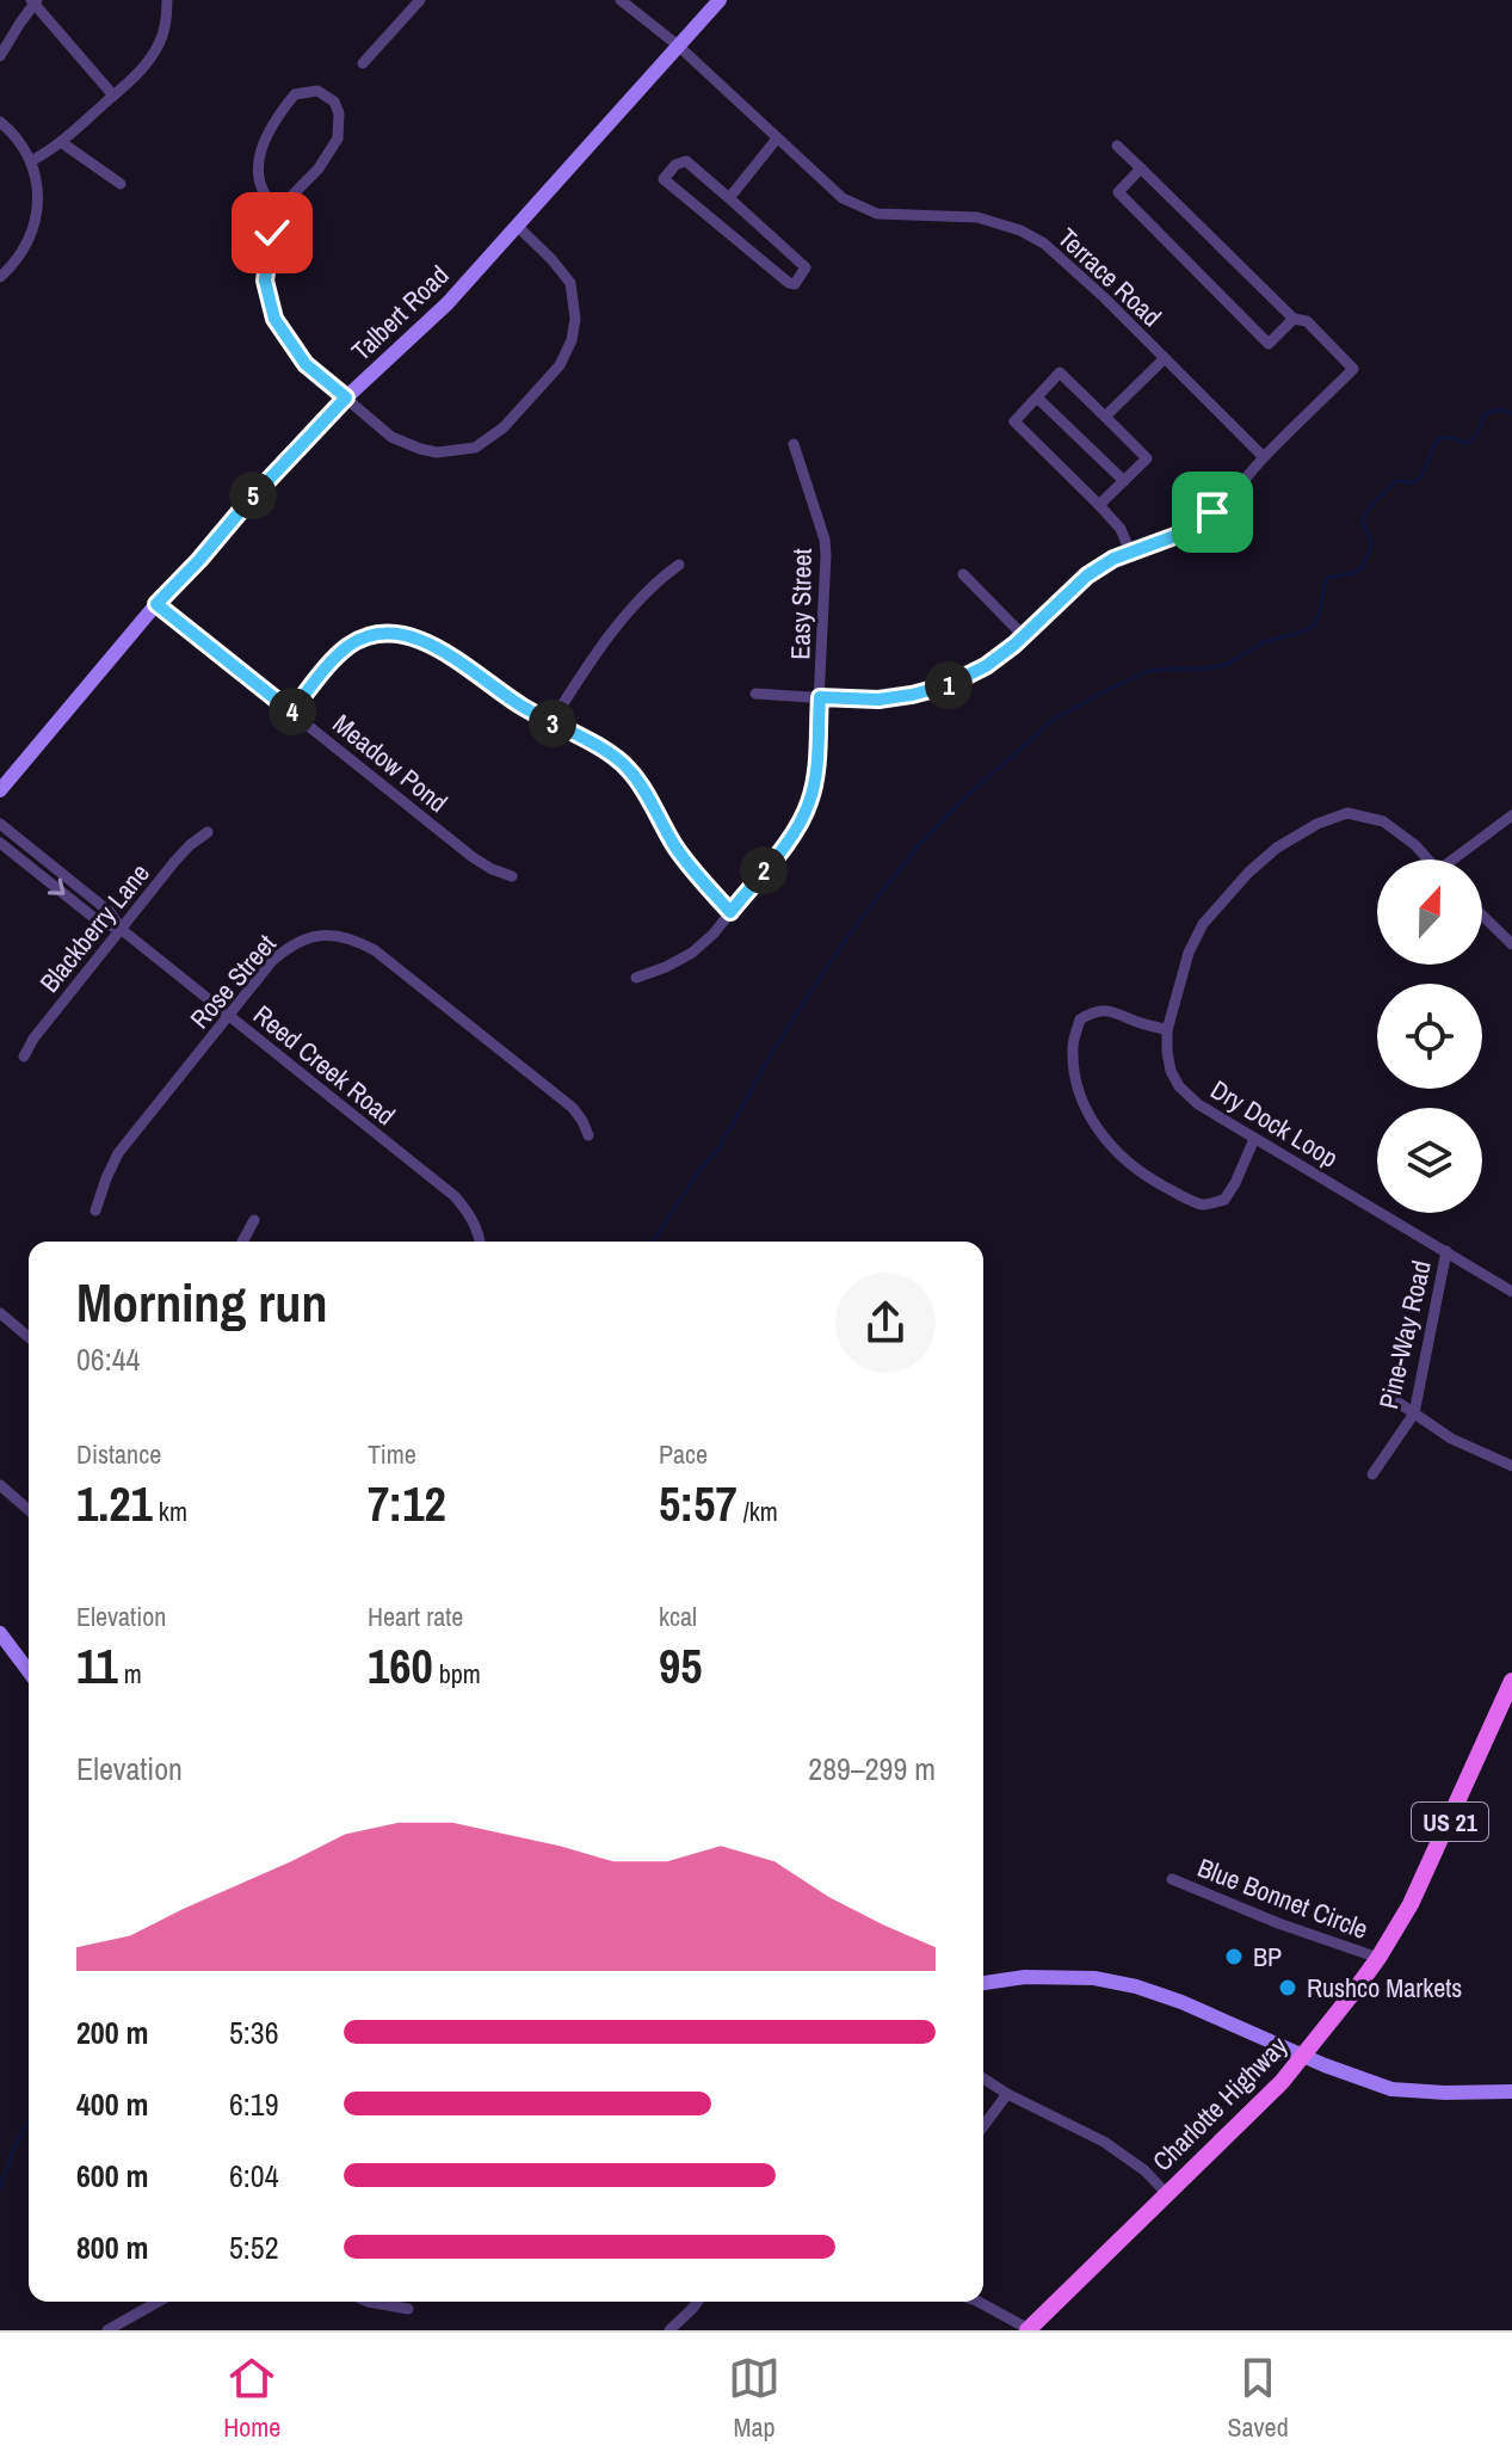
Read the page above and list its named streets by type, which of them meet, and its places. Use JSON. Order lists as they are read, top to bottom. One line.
{"streets":{"main road":["US 21","Charlotte Highway"],"street":["Terrace Road","Talbert Road","Easy Street","Meadow Pond","Blackberry Lane","Rose Street","Reed Creek Road","Dry Dock Loop","Pine-Way Road","Blue Bonnet Circle"]},"crossings":[["Terrace Road","Talbert Road"],["Talbert Road","Meadow Pond"],["Blackberry Lane","Reed Creek Road"],["Rose Street","Reed Creek Road"],["Dry Dock Loop","Pine-Way Road"],["Blue Bonnet Circle","Charlotte Highway"]],"places":["BP","Rushco Markets"],"north":"top","page":{"pins":["5","1","4","3","2"],"heading":["Morning run","06:44"],"stats":[["Distance","1.21 km"],["Time","7:12"],["Pace","5:57 /km"],["Elevation","11 m"],["Heart rate","160 bpm"],["kcal","95"]],"chart":["Elevation","289–299 m"],"list":[{"name":"200 m","note":"5:36"},{"name":"400 m","note":"6:19"},{"name":"600 m","note":"6:04"},{"name":"800 m","note":"5:52"}],"tabs":["Home","Map","Saved"]}}
